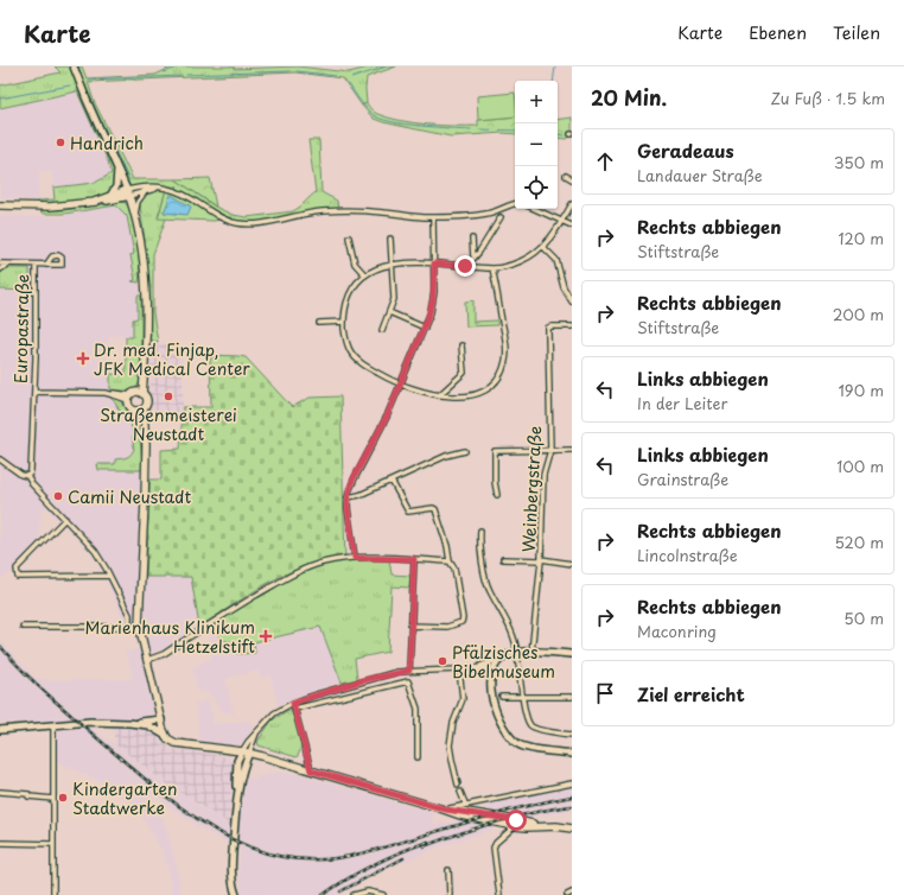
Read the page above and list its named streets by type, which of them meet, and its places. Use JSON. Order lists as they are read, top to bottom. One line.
{"streets":{"street":["Europastraße","Weinbergstraße"]},"places":{"other":["Handrich","Straßenmeisterei Neustadt","Camii Neustadt","Pfälzisches Bibelmuseum","Kindergarten Stadtwerke"],"health":["Dr. med. Finjap, JFK Medical Center","Marienhaus Klinikum Hetzelstift"]},"page":{"header":"Karte","nav":["Karte","Ebenen","Teilen"],"heading":["20 Min.","Zu Fuß · 1.5 km"],"map_buttons":["+","−"],"list":[["Geradeaus","Landauer Straße","350 m"],["Rechts abbiegen","Stiftstraße","120 m"],["Rechts abbiegen","Stiftstraße","200 m"],["Links abbiegen","In der Leiter","190 m"],["Links abbiegen","Grainstraße","100 m"],["Rechts abbiegen","Lincolnstraße","520 m"],["Rechts abbiegen","Maconring","50 m"],"Ziel erreicht"]}}
